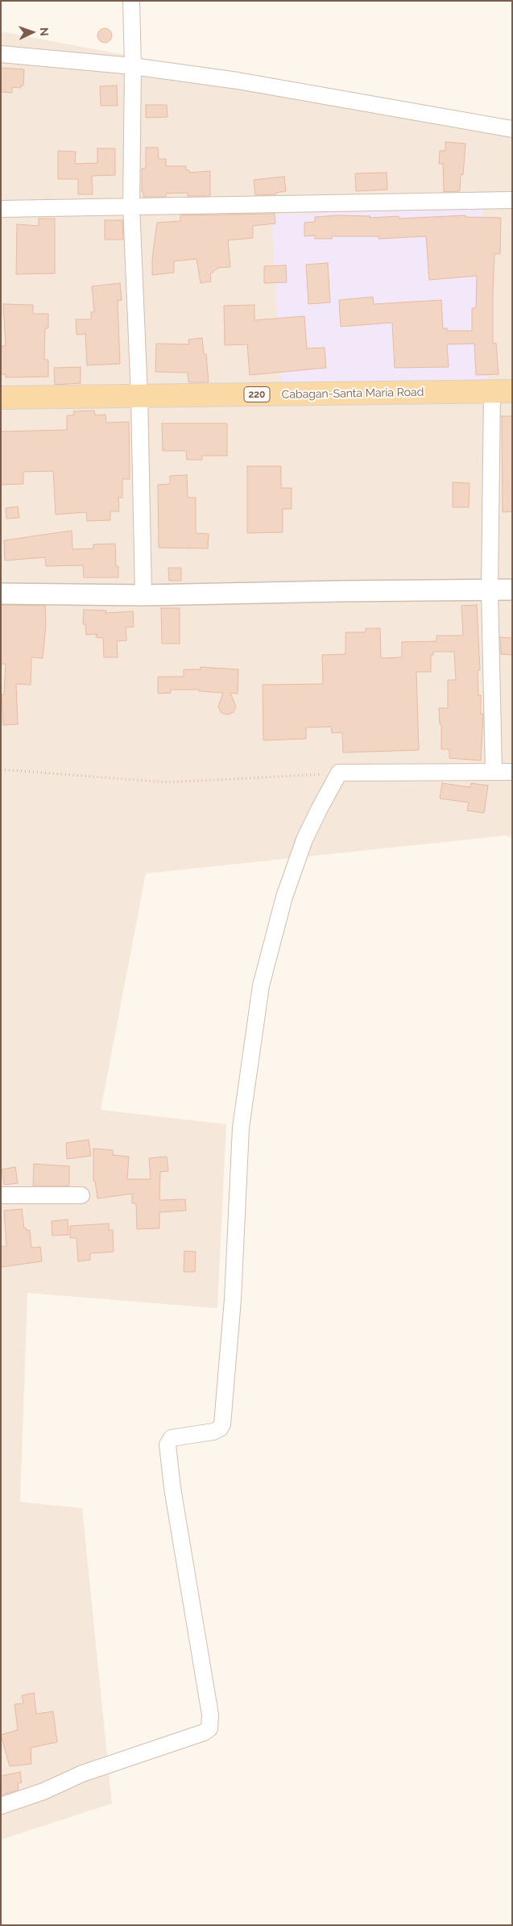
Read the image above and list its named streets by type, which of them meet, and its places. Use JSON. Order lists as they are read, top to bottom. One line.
{"streets":{"main road":["Cabagan-Santa Maria Road","220"]},"north":"right"}
